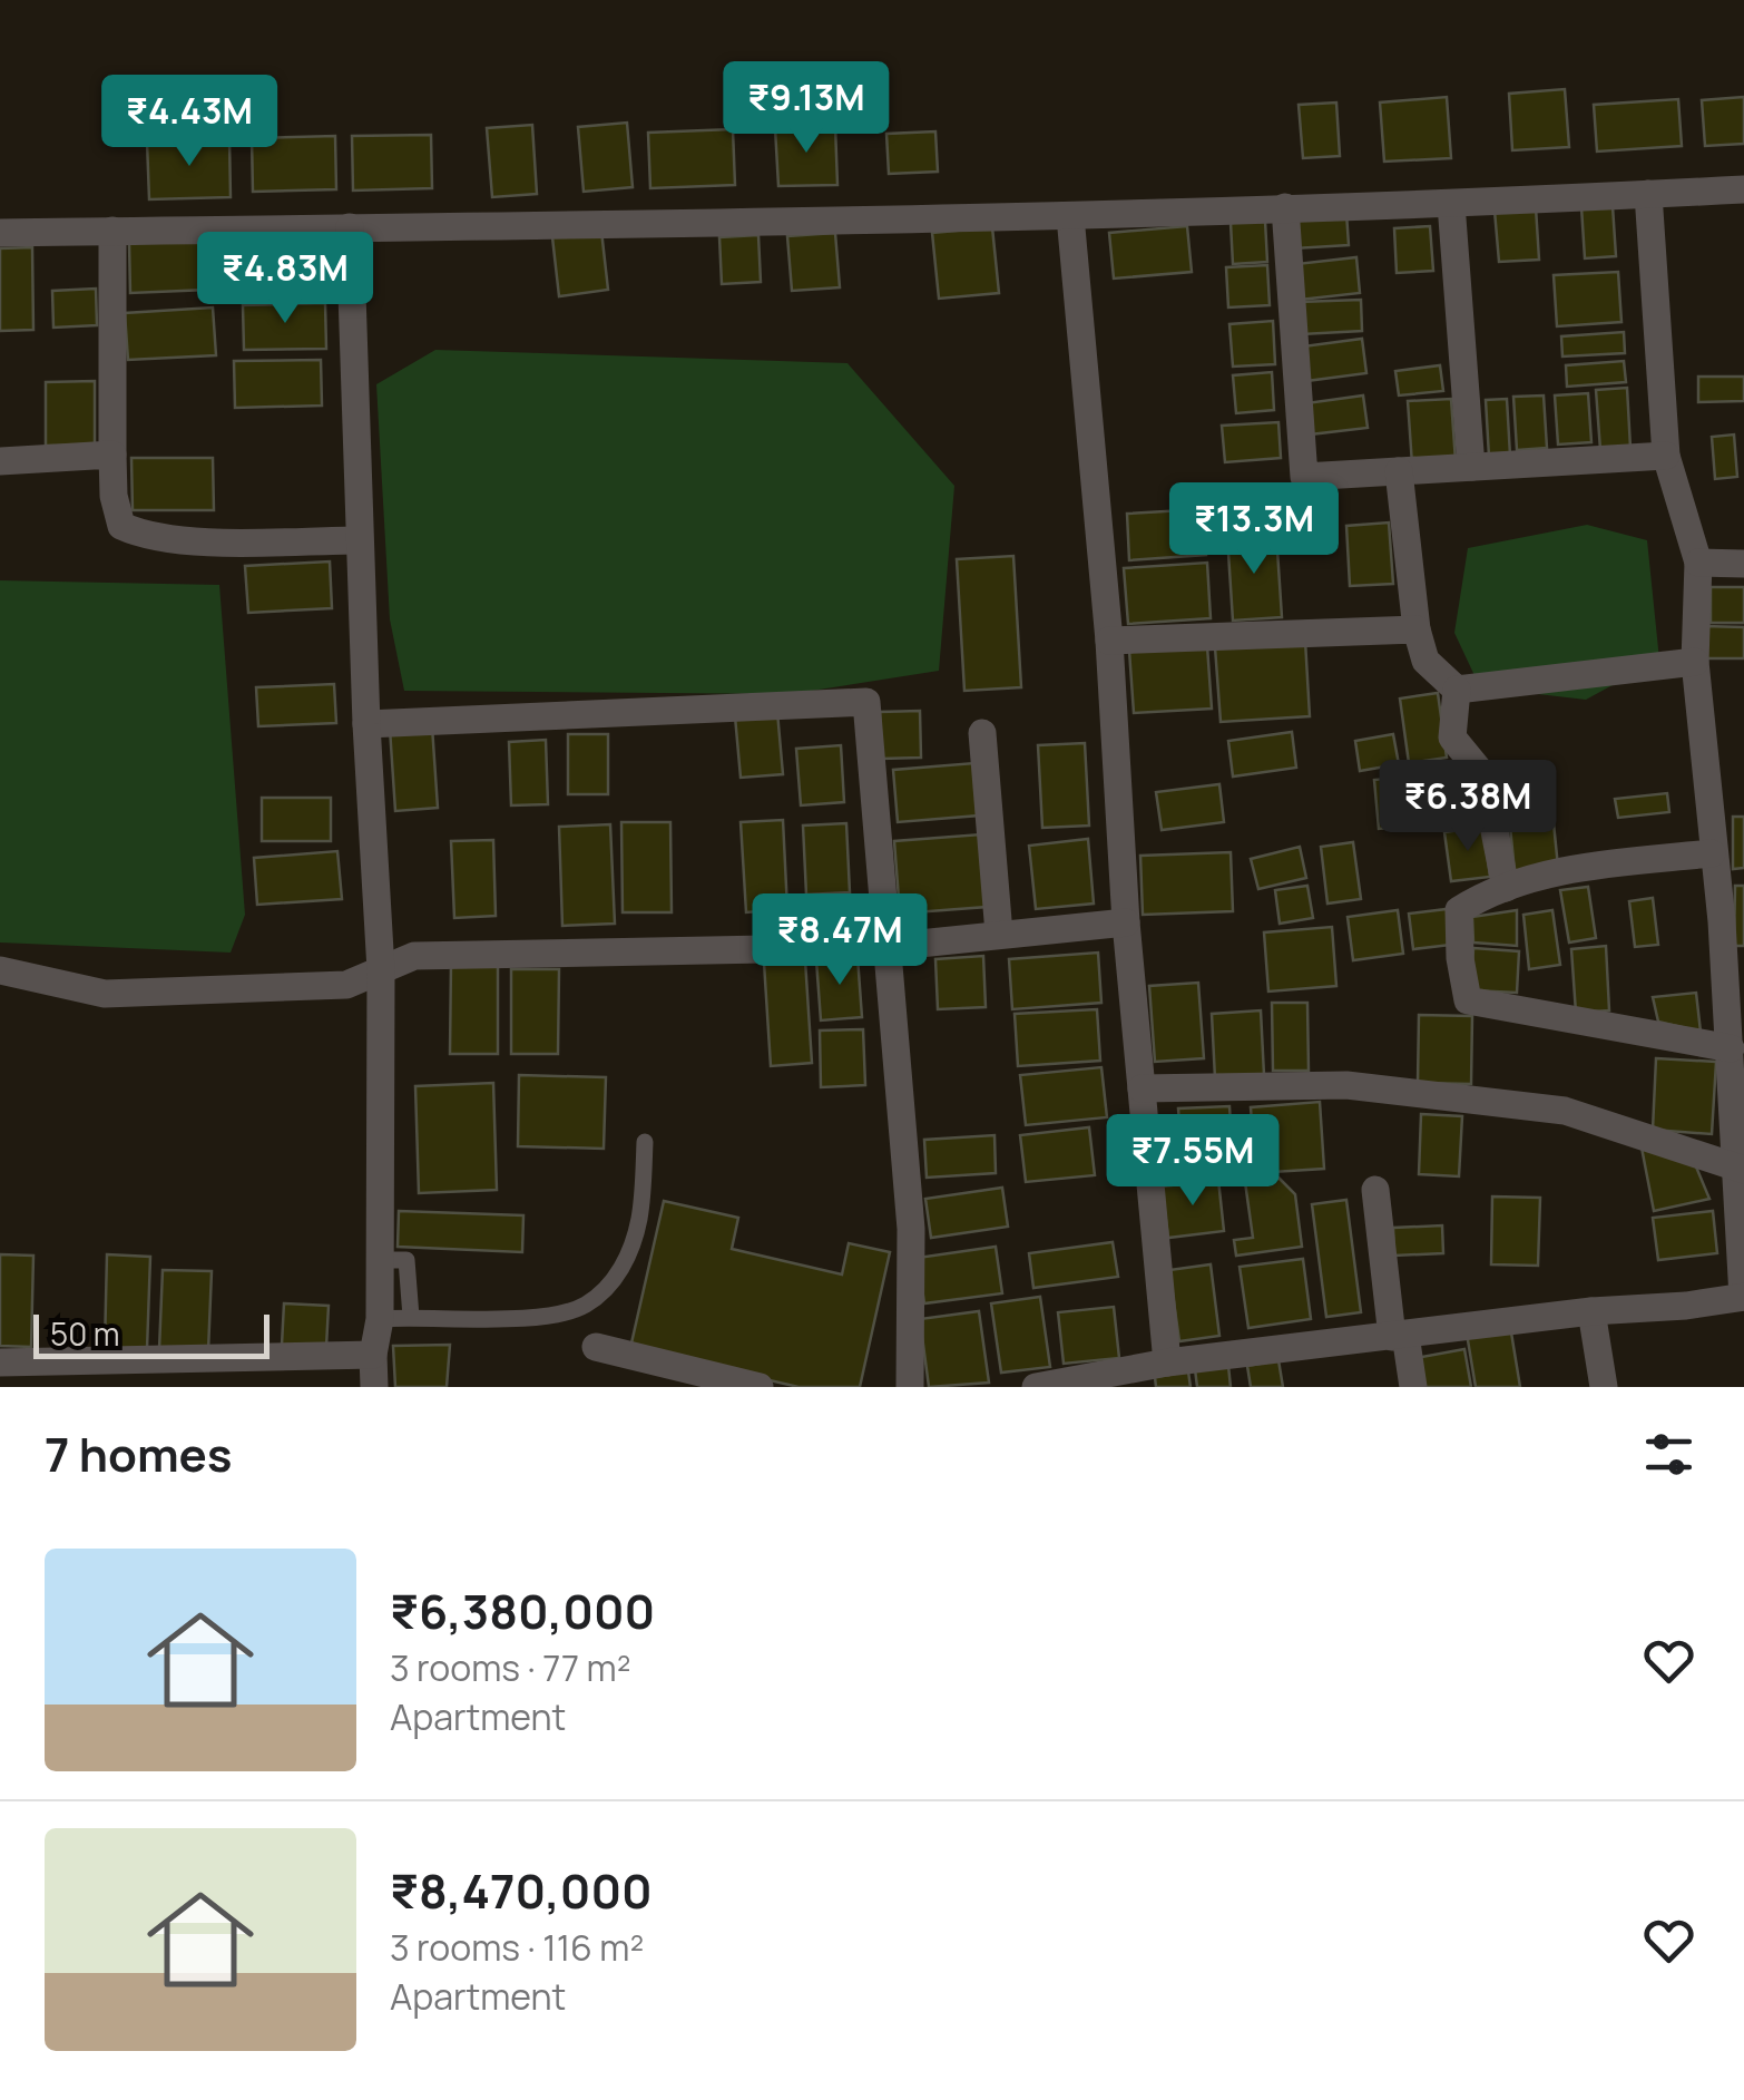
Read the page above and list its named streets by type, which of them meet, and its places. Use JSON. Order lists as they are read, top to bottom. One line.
{"scale_bar":"50 m","page":{"price":["₹9.13M","₹4.43M","₹4.83M","₹13.3M","₹6.38M","₹8.47M","₹7.55M"],"scale":"50 m","heading":"7 homes","list":[{"name":"₹6,380,000","note":"3 rooms · 77 m² · Apartment"},{"name":"₹8,470,000","note":"3 rooms · 116 m² · Apartment"}]}}
